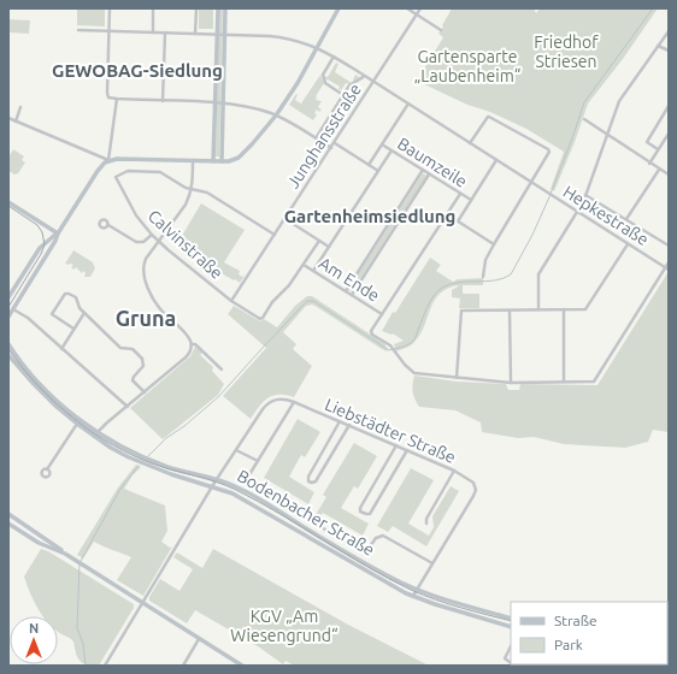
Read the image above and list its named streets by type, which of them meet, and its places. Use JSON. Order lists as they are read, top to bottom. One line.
{"streets":{"street":["Junghansstraße","Baumzeile","Hepkestraße","Calvinstraße","Am Ende","Liebstädter Straße","Bodenbacher Straße"]},"crossings":[["Junghansstraße","Hepkestraße"],["Junghansstraße","Calvinstraße"],["Calvinstraße","Am Ende"],["Liebstädter Straße","Bodenbacher Straße"]],"districts":["GEWOBAG-Siedlung","Gartenheimsiedlung","Gruna"],"parks":["Friedhof Striesen","Gartensparte „Laubenheim“","KGV „Am Wiesengrund“"],"legend":["Straße","Park"],"north":"top"}
